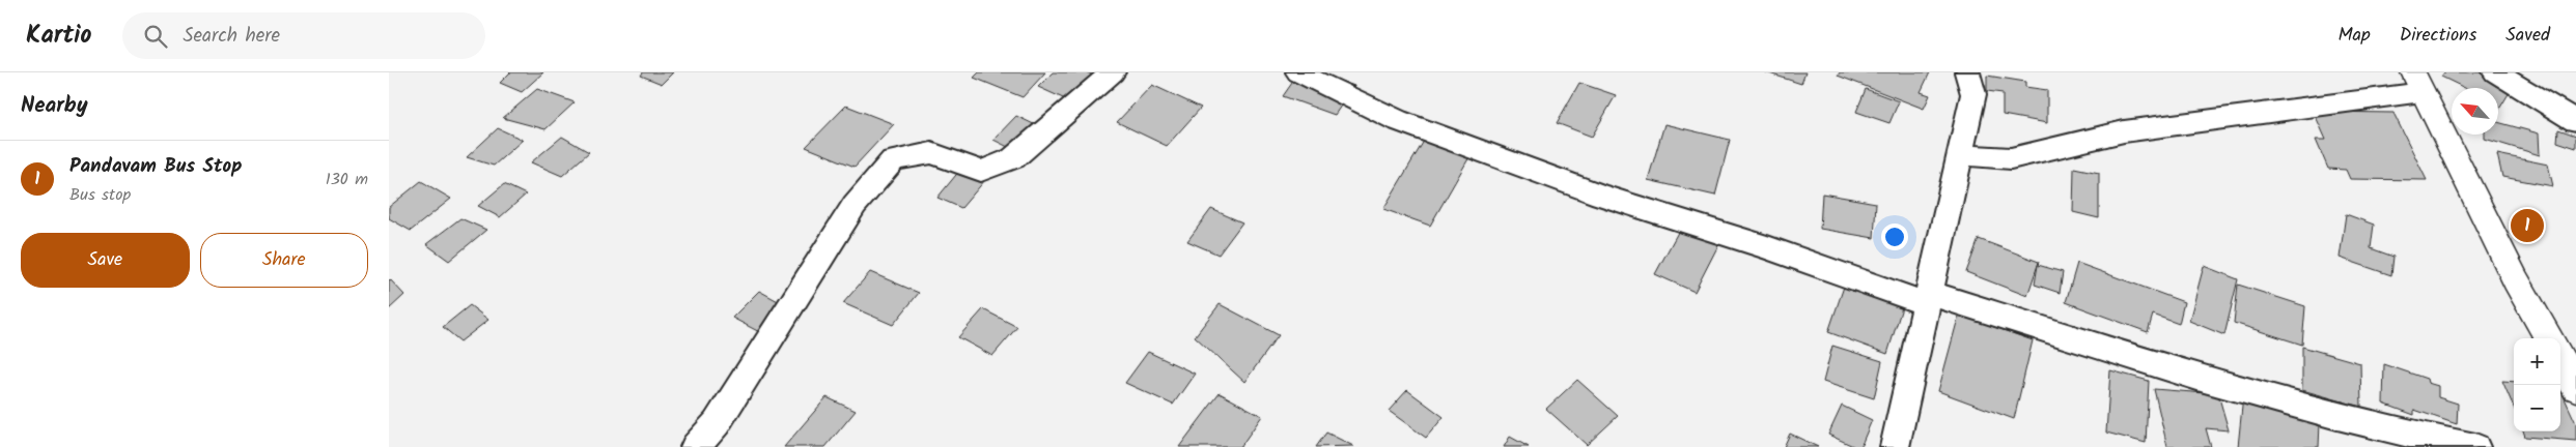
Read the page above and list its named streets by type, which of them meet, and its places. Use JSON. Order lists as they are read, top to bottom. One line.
{"north":"top left","page":{"header":"Kartio","search":"Search here","nav":["Map","Directions","Saved"],"heading":"Nearby","list":[{"mark":"1","name":"Pandavam Bus Stop","note":"Bus stop","value":"130 m"}],"pins":"1","buttons":["Save","Share"],"map_buttons":["+","−"]}}
